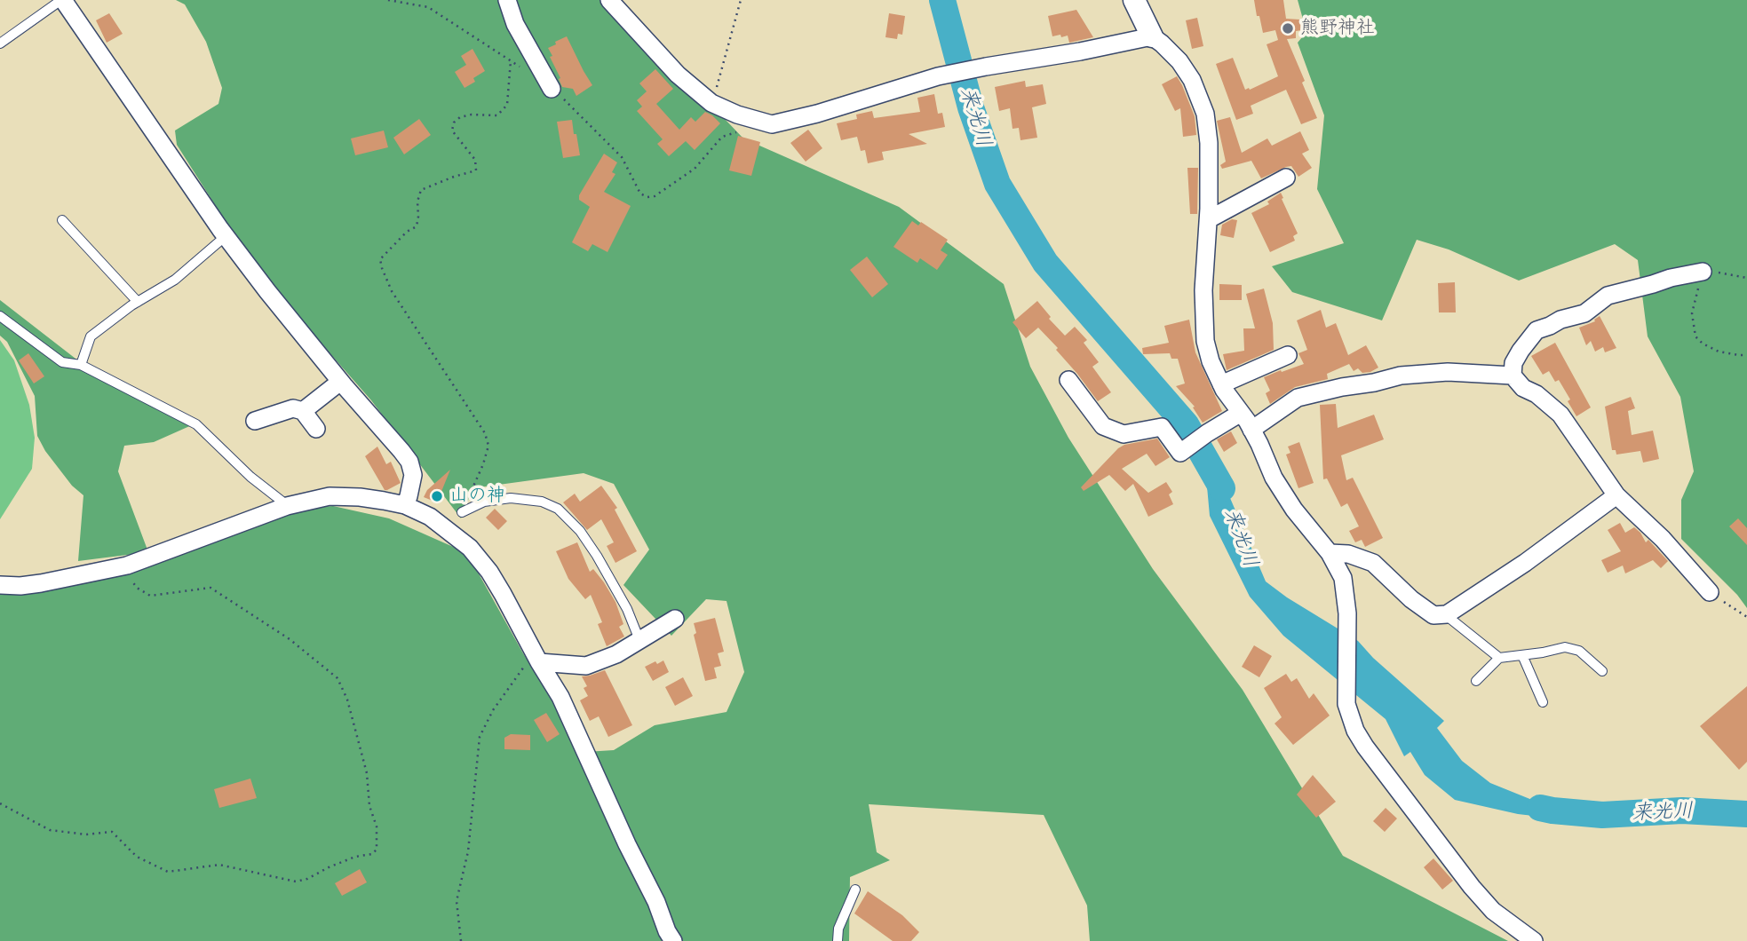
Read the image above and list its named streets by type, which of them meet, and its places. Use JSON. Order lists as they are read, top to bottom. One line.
{"water":["来光川"],"places":["熊野神社","山の神"]}
